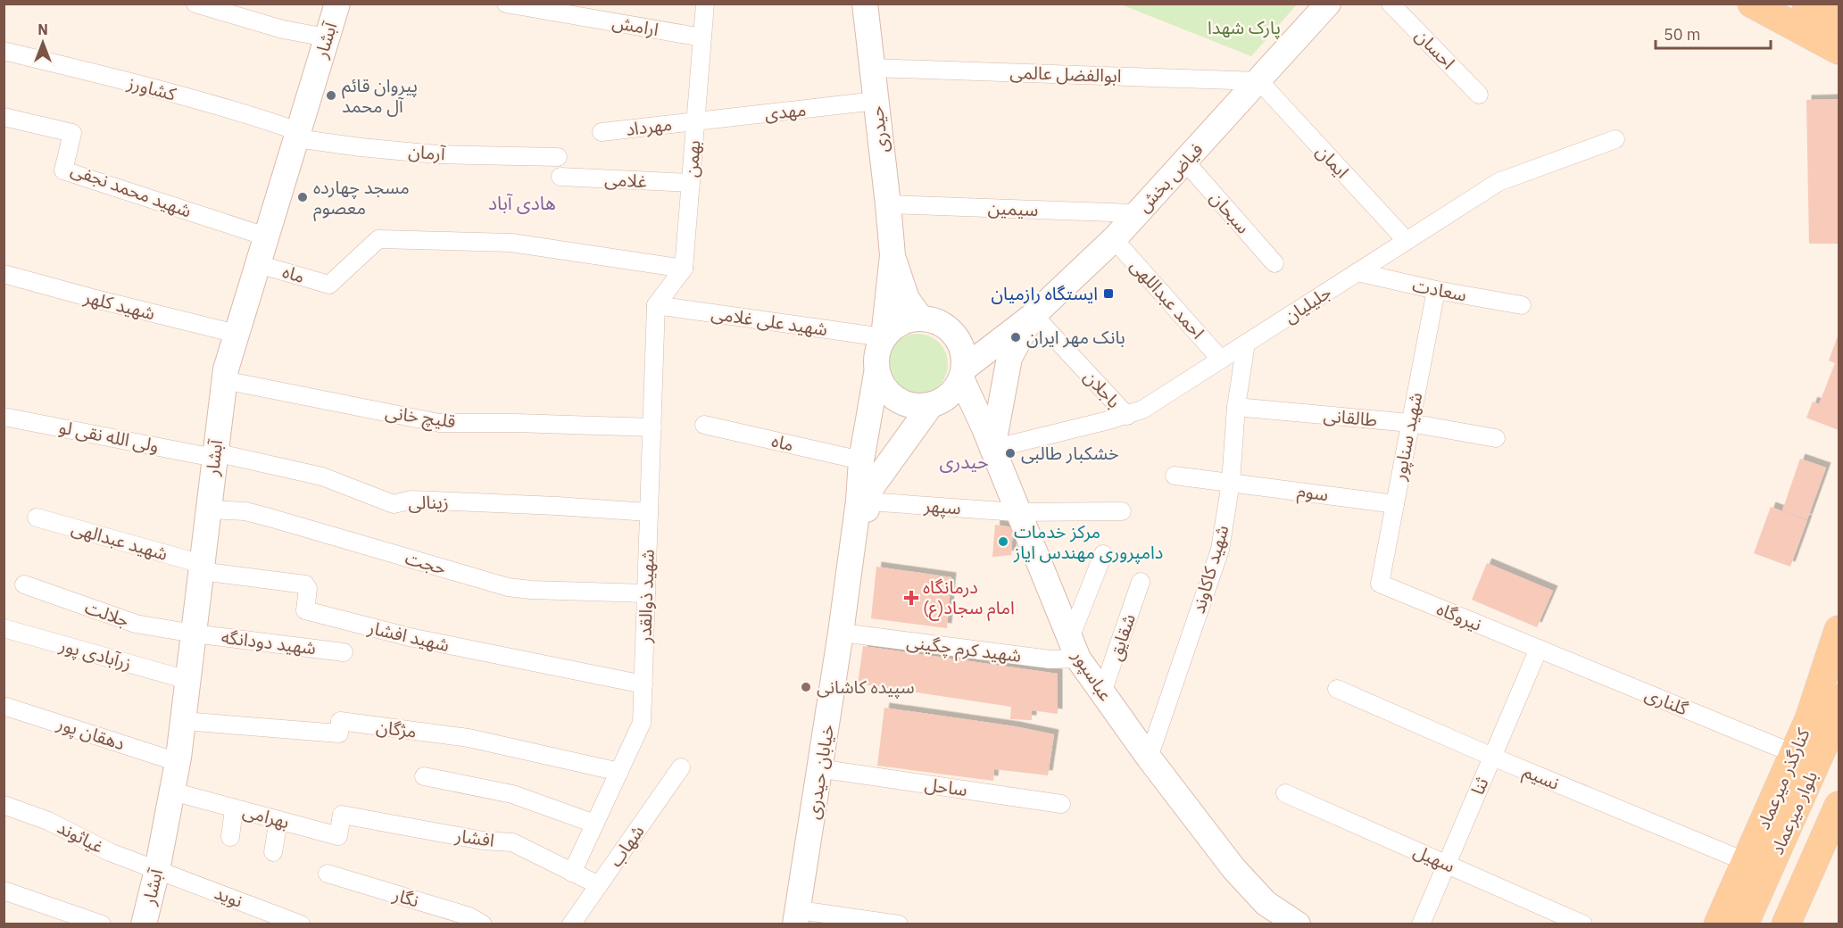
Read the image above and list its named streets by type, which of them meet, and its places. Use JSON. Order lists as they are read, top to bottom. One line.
{"streets":{"main road":["کنارگذر میرعماد","بلوار میرعماد"],"street":["ارامش","آبشار","احسان","ابوالفضل عالمی","کشاورز","مهدی","مهرداد","حیدری","آرمان","بهمن","ایمان","فیاض بخش","غلامی","شهید محمد نجفی","سیمین","سبحان","ماه","سعادت","احمد عبداللهی","جلیلیان","شهید کلهر","شهید علی غلامی","باجلان","قلیچ خانی","طالقانی","ولی الله نقی لو","شهید سناپور","سوم","زینالی","سپهر","شهید عبدالهی","حجت","شهید کاکاوند","شهید ذوالقدر","جلالت","نیروگاه","شهید افشار","شقایق","شهید دودانگه","شهید کرم چگینی","زرآبادی پور","عباسپور","گلناری","مژگان","دهقان پور","خیابان حیدری","نسیم","ثنا","ساحل","بهرامی","غیاثوند","افشار","شهاب","سهیل","نوید","نگار"]},"crossings":[["ارامش","بهمن"],["آبشار","کشاورز"],["آبشار","آرمان"],["آبشار","شهید محمد نجفی"],["آبشار","ماه"],["آبشار","شهید کلهر"],["آبشار","قلیچ خانی"],["آبشار","ولی الله نقی لو"],["آبشار","زینالی"],["آبشار","شهید عبدالهی"],["آبشار","حجت"],["آبشار","جلالت"],["آبشار","شهید افشار"],["آبشار","شهید دودانگه"],["آبشار","زرآبادی پور"],["آبشار","مژگان"],["آبشار","دهقان پور"],["آبشار","بهرامی"],["آبشار","غیاثوند"],["آبشار","نوید"],["ابوالفضل عالمی","حیدری"],["ابوالفضل عالمی","ایمان"],["ابوالفضل عالمی","فیاض بخش"],["کشاورز","آرمان"],["مهدی","مهرداد"],["مهدی","حیدری"],["مهدی","بهمن"],["مهرداد","بهمن"],["حیدری","سیمین"],["بهمن","غلامی"],["بهمن","ماه"],["ایمان","فیاض بخش"],["ایمان","جلیلیان"],["فیاض بخش","سیمین"],["فیاض بخش","سبحان"],["فیاض بخش","احمد عبداللهی"],["فیاض بخش","شهید علی غلامی"],["فیاض بخش","باجلان"],["فیاض بخش","عباسپور"],["سعادت","جلیلیان"],["سعادت","شهید سناپور"],["احمد عبداللهی","جلیلیان"],["جلیلیان","باجلان"],["جلیلیان","شهید کاکاوند"],["جلیلیان","عباسپور"],["شهید علی غلامی","شهید ذوالقدر"],["شهید علی غلامی","عباسپور"],["قلیچ خانی","شهید ذوالقدر"],["طالقانی","شهید سناپور"],["طالقانی","شهید کاکاوند"],["ولی الله نقی لو","زینالی"],["شهید سناپور","سوم"],["شهید سناپور","نیروگاه"],["سوم","شهید کاکاوند"],["زینالی","شهید ذوالقدر"],["سپهر","عباسپور"],["سپهر","خیابان حیدری"],["شهید عبدالهی","شهید افشار"],["حجت","شهید ذوالقدر"],["شهید کاکاوند","عباسپور"],["شهید ذوالقدر","شهید افشار"],["شهید ذوالقدر","مژگان"],["شهید ذوالقدر","افشار"],["جلالت","شهید دودانگه"],["نیروگاه","گلناری"],["نیروگاه","ثنا"],["شقایق","عباسپور"],["شهید کرم چگینی","عباسپور"],["شهید کرم چگینی","خیابان حیدری"],["گلناری","کنارگذر میرعماد"],["گلناری","ثنا"],["خیابان حیدری","ساحل"],["نسیم","کنارگذر میرعماد"],["نسیم","ثنا"],["ثنا","سهیل"],["بهرامی","افشار"],["غیاثوند","نوید"],["افشار","شهاب"]],"districts":["هادی آباد","حیدری"],"parks":["پارک شهدا"],"places":{"other":["پیروان قائم آل محمد","مسجد چهارده معصوم","بانک مهر ایران","خشکبار طالبی","مرکز خدمات دامپروری مهندس ایاز","سپیده کاشانی"],"transit":["ایستگاه رازمیان"],"health":["درمانگاه امام سجاد(ع)"]},"scale_bar":"50 m","north":"top"}
